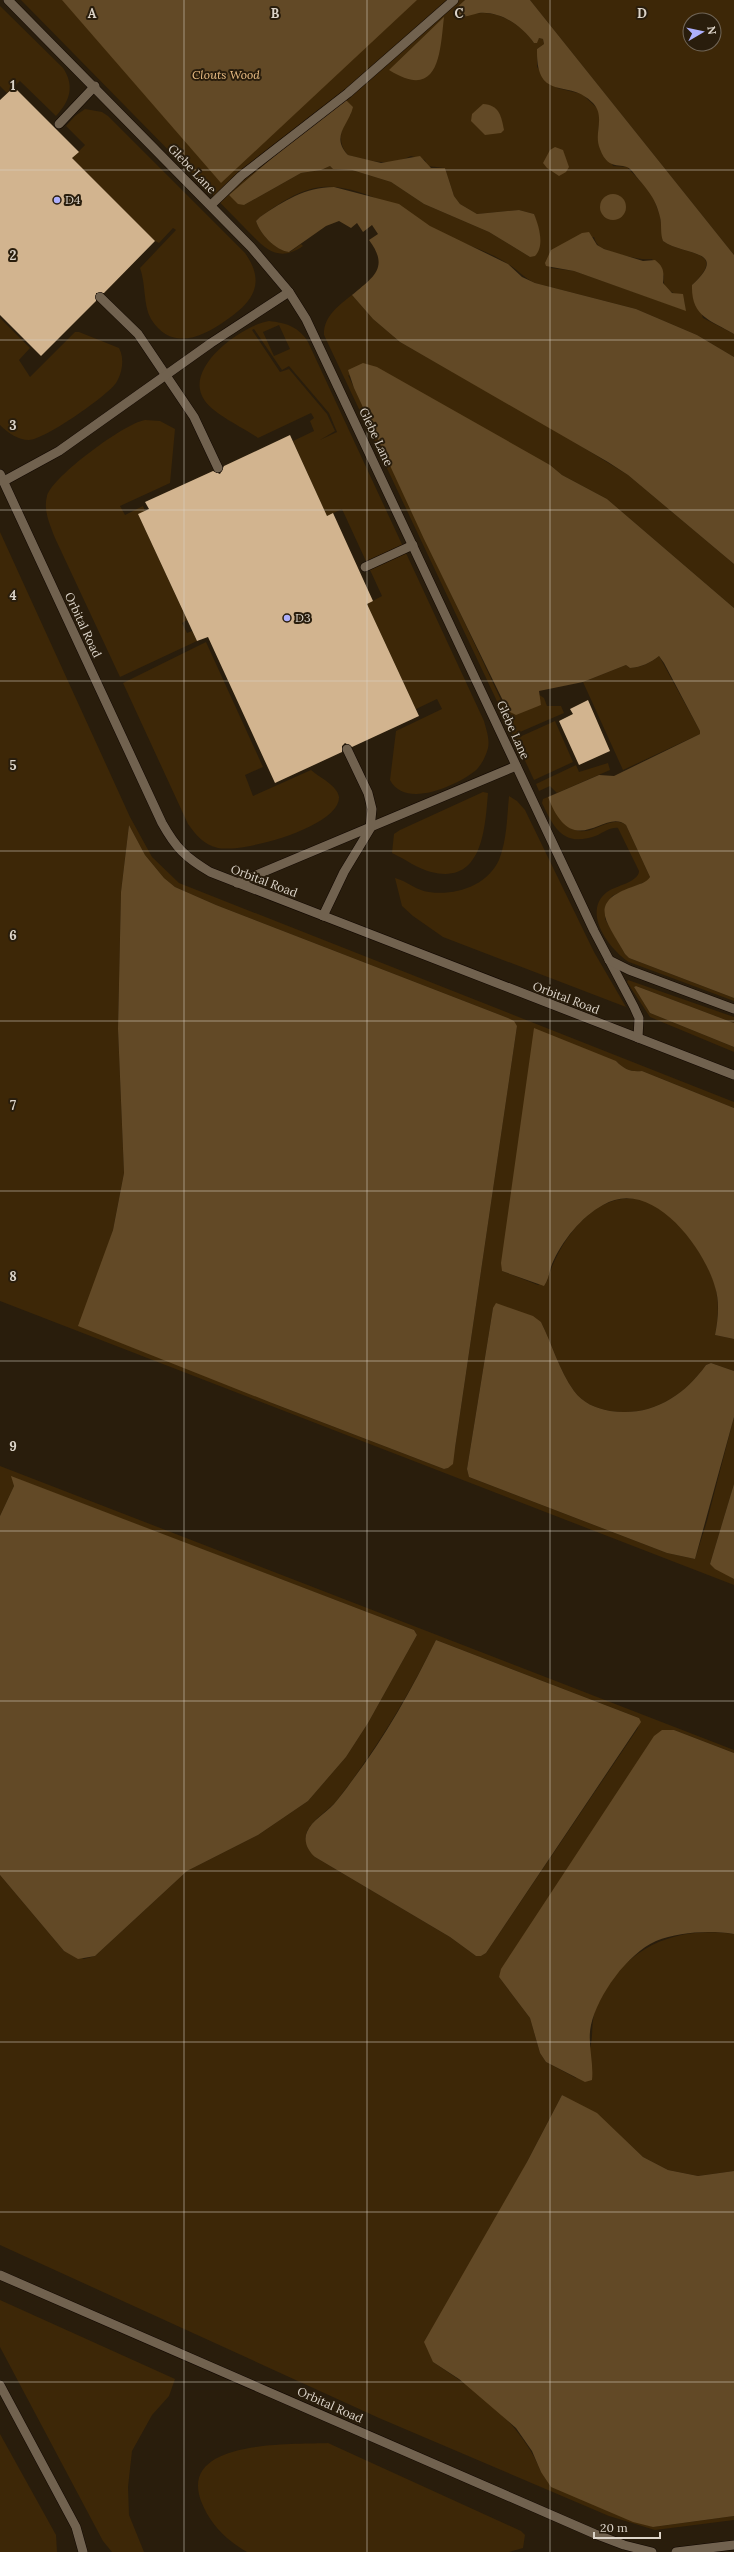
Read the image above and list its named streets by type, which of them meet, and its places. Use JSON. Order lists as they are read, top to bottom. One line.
{"streets":{"lane":["Glebe Lane","Orbital Road"]},"crossings":[["Glebe Lane","Orbital Road"]],"parks":["Clouts Wood"],"places":["D4","D3"],"scale_bar":"20 m","north":"right","grid":{"columns":["A","B","C","D"],"rows":["1","2","3","4","5","6","7","8","9"]}}
